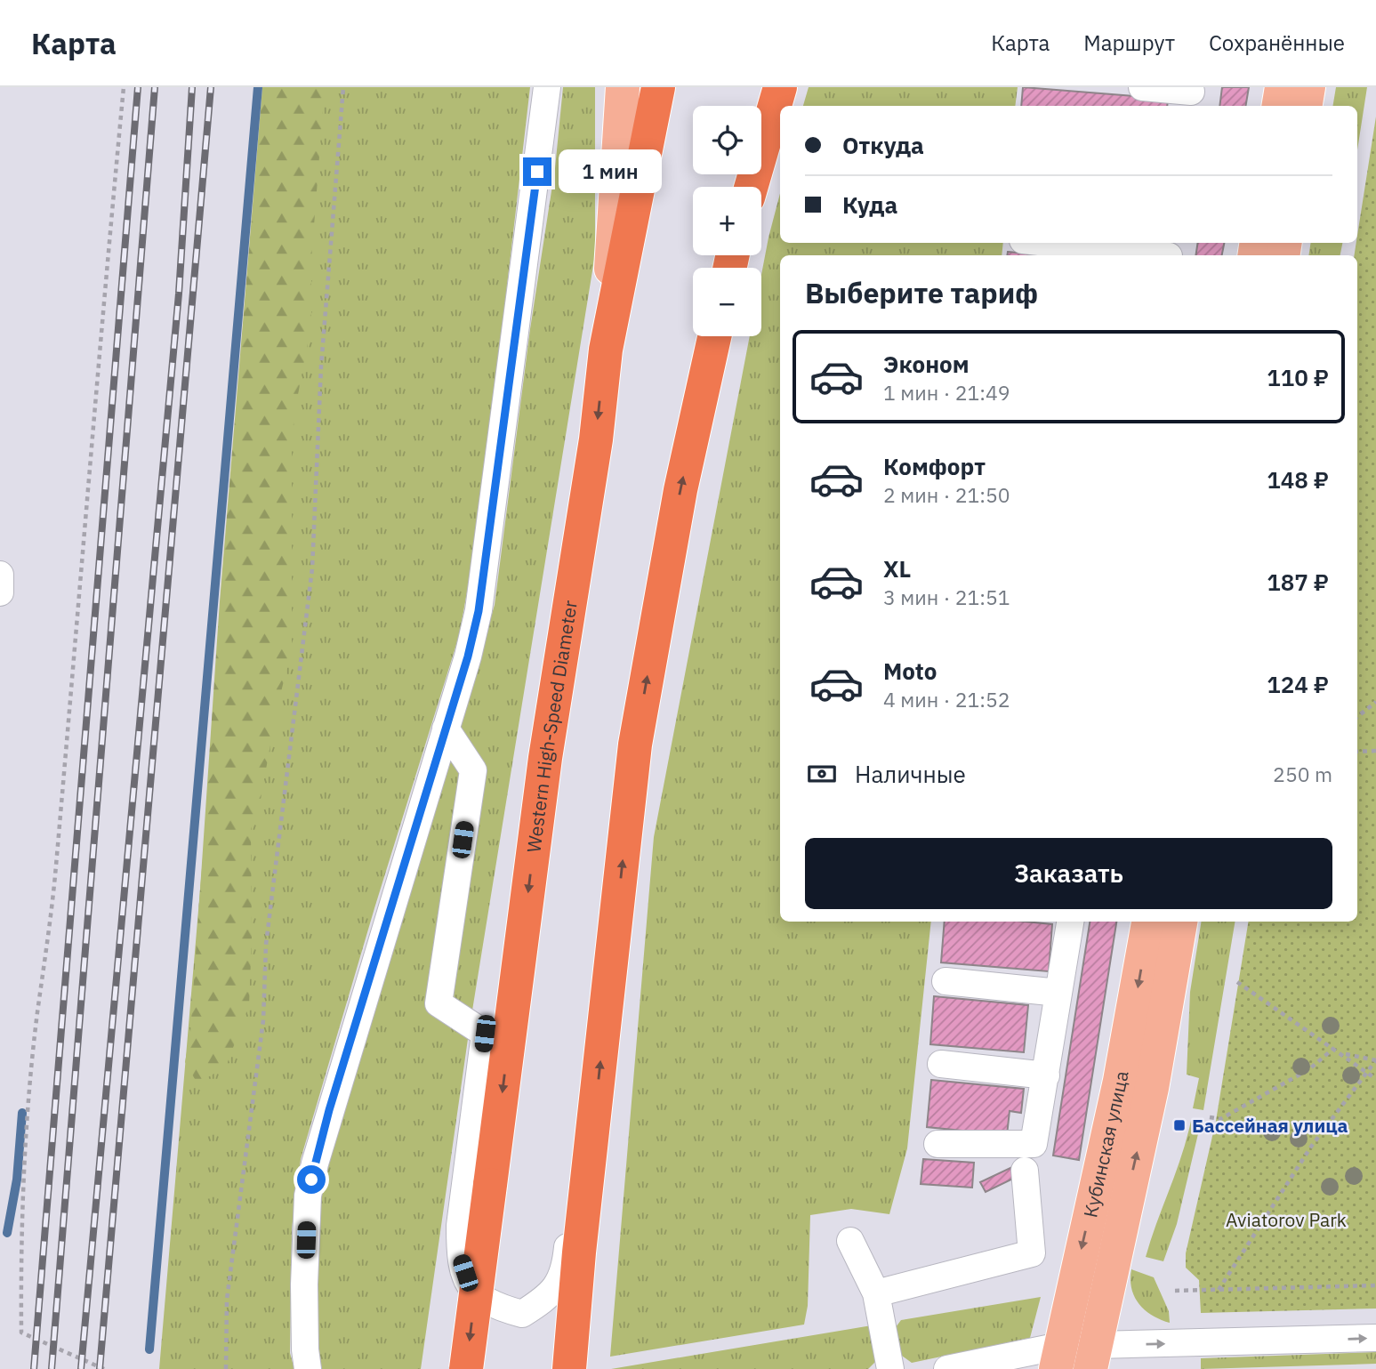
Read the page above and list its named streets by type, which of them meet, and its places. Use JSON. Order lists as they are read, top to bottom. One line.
{"streets":{"highway":["Western High-Speed Diameter"],"main road":["Кубинская улица"]},"parks":["Aviatorov Park"],"places":{"transit":["Бассейная улица"]},"page":{"header":"Карта","nav":["Карта","Маршрут","Сохранённые"],"map_buttons":["+","−"],"banner":["Откуда","Куда"],"bubble":"1 мин","heading":"Выберите тариф","list":[{"name":"Эконом","note":"1 мин · 21:49","value":"110 ₽"},{"name":"Комфорт","note":"2 мин · 21:50","value":"148 ₽"},{"name":"XL","note":"3 мин · 21:51","value":"187 ₽"},{"name":"Moto","note":"4 мин · 21:52","value":"124 ₽"}],"pay":["Наличные","250 m"],"buttons":"Заказать"}}
